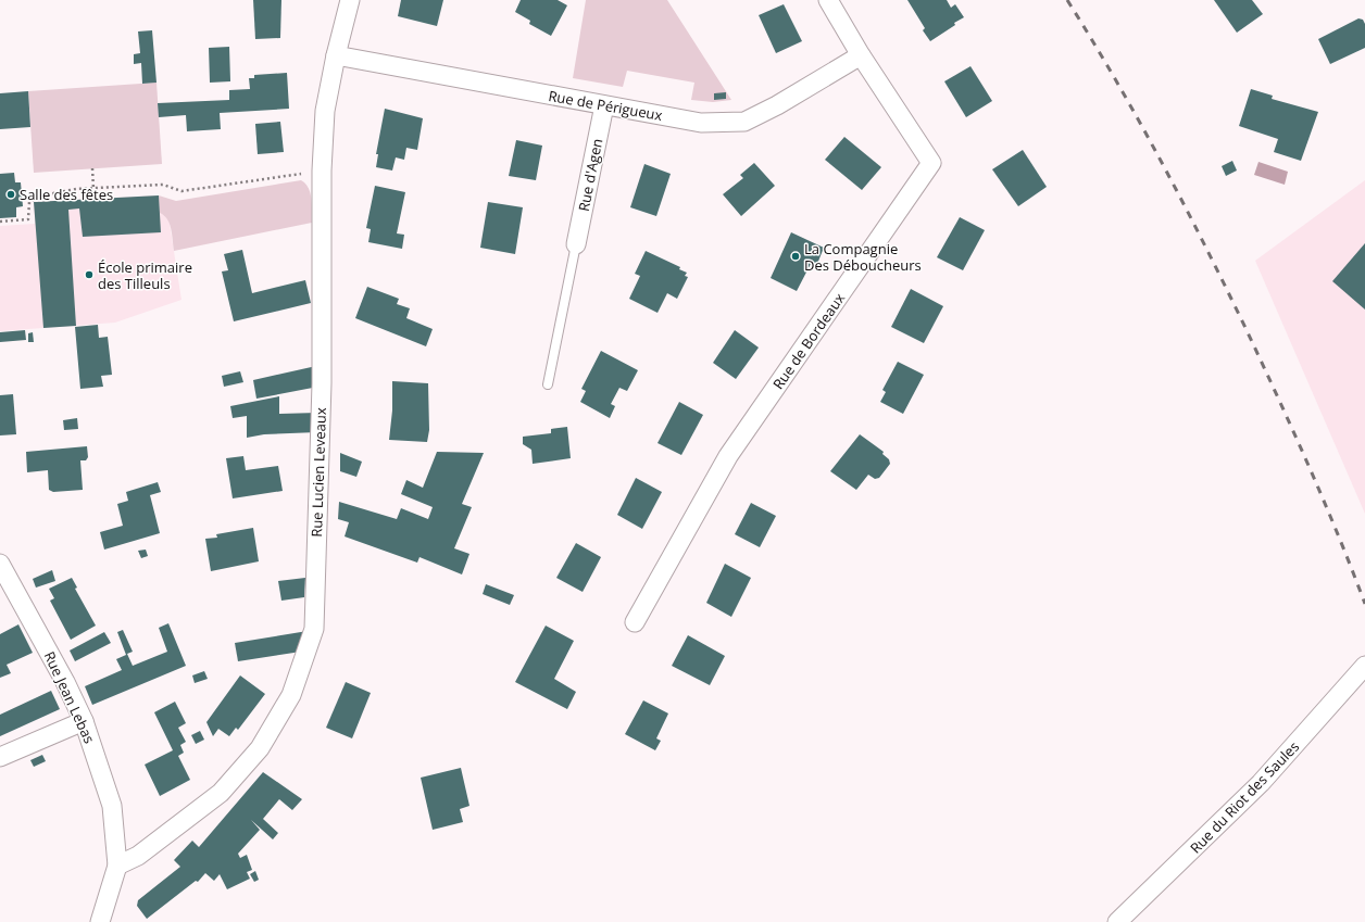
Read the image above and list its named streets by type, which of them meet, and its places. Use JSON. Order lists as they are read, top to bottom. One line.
{"streets":{"street":["Rue de Périgueux","Rue d'Agen","Rue de Bordeaux","Rue Lucien Leveaux","Rue Jean Lebas","Rue du Riot des Saules"]},"crossings":[["Rue de Périgueux","Rue d'Agen"],["Rue de Périgueux","Rue de Bordeaux"],["Rue de Périgueux","Rue Lucien Leveaux"],["Rue Lucien Leveaux","Rue Jean Lebas"]],"places":["Salle des fêtes","La Compagnie Des Déboucheurs","École primaire des Tilleuls"]}
